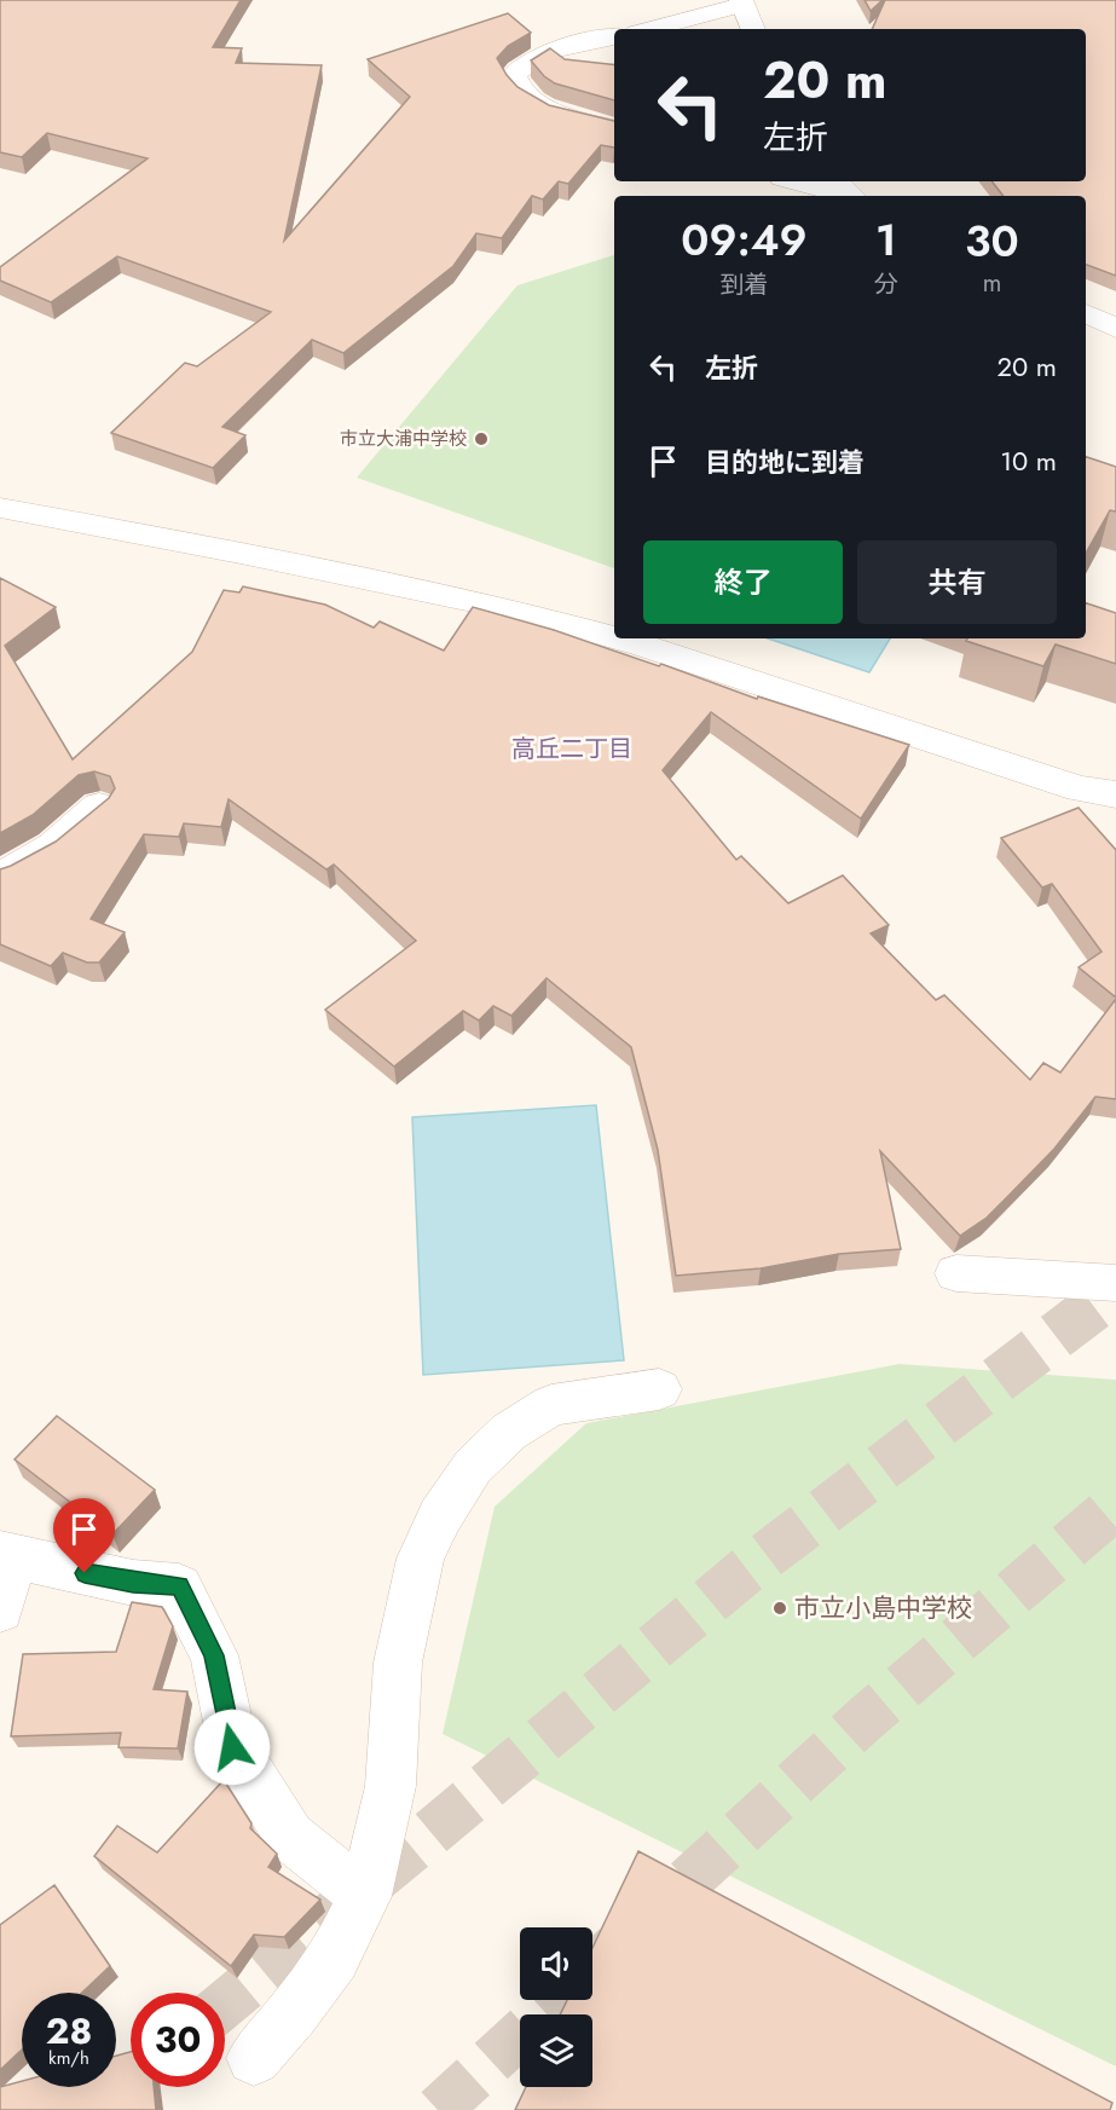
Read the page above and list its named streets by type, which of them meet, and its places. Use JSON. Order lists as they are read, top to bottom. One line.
{"districts":["高丘二丁目"],"places":["市立大浦中学校","市立小島中学校"],"page":{"turn":["20 m","左折"],"eta":["09:49","到着","1","分","30","m"],"list":[{"name":"左折","value":"20 m"},{"name":"目的地に到着","value":"10 m"}],"buttons":["終了","共有"],"speed":"28 km/h","limit":"30"}}
